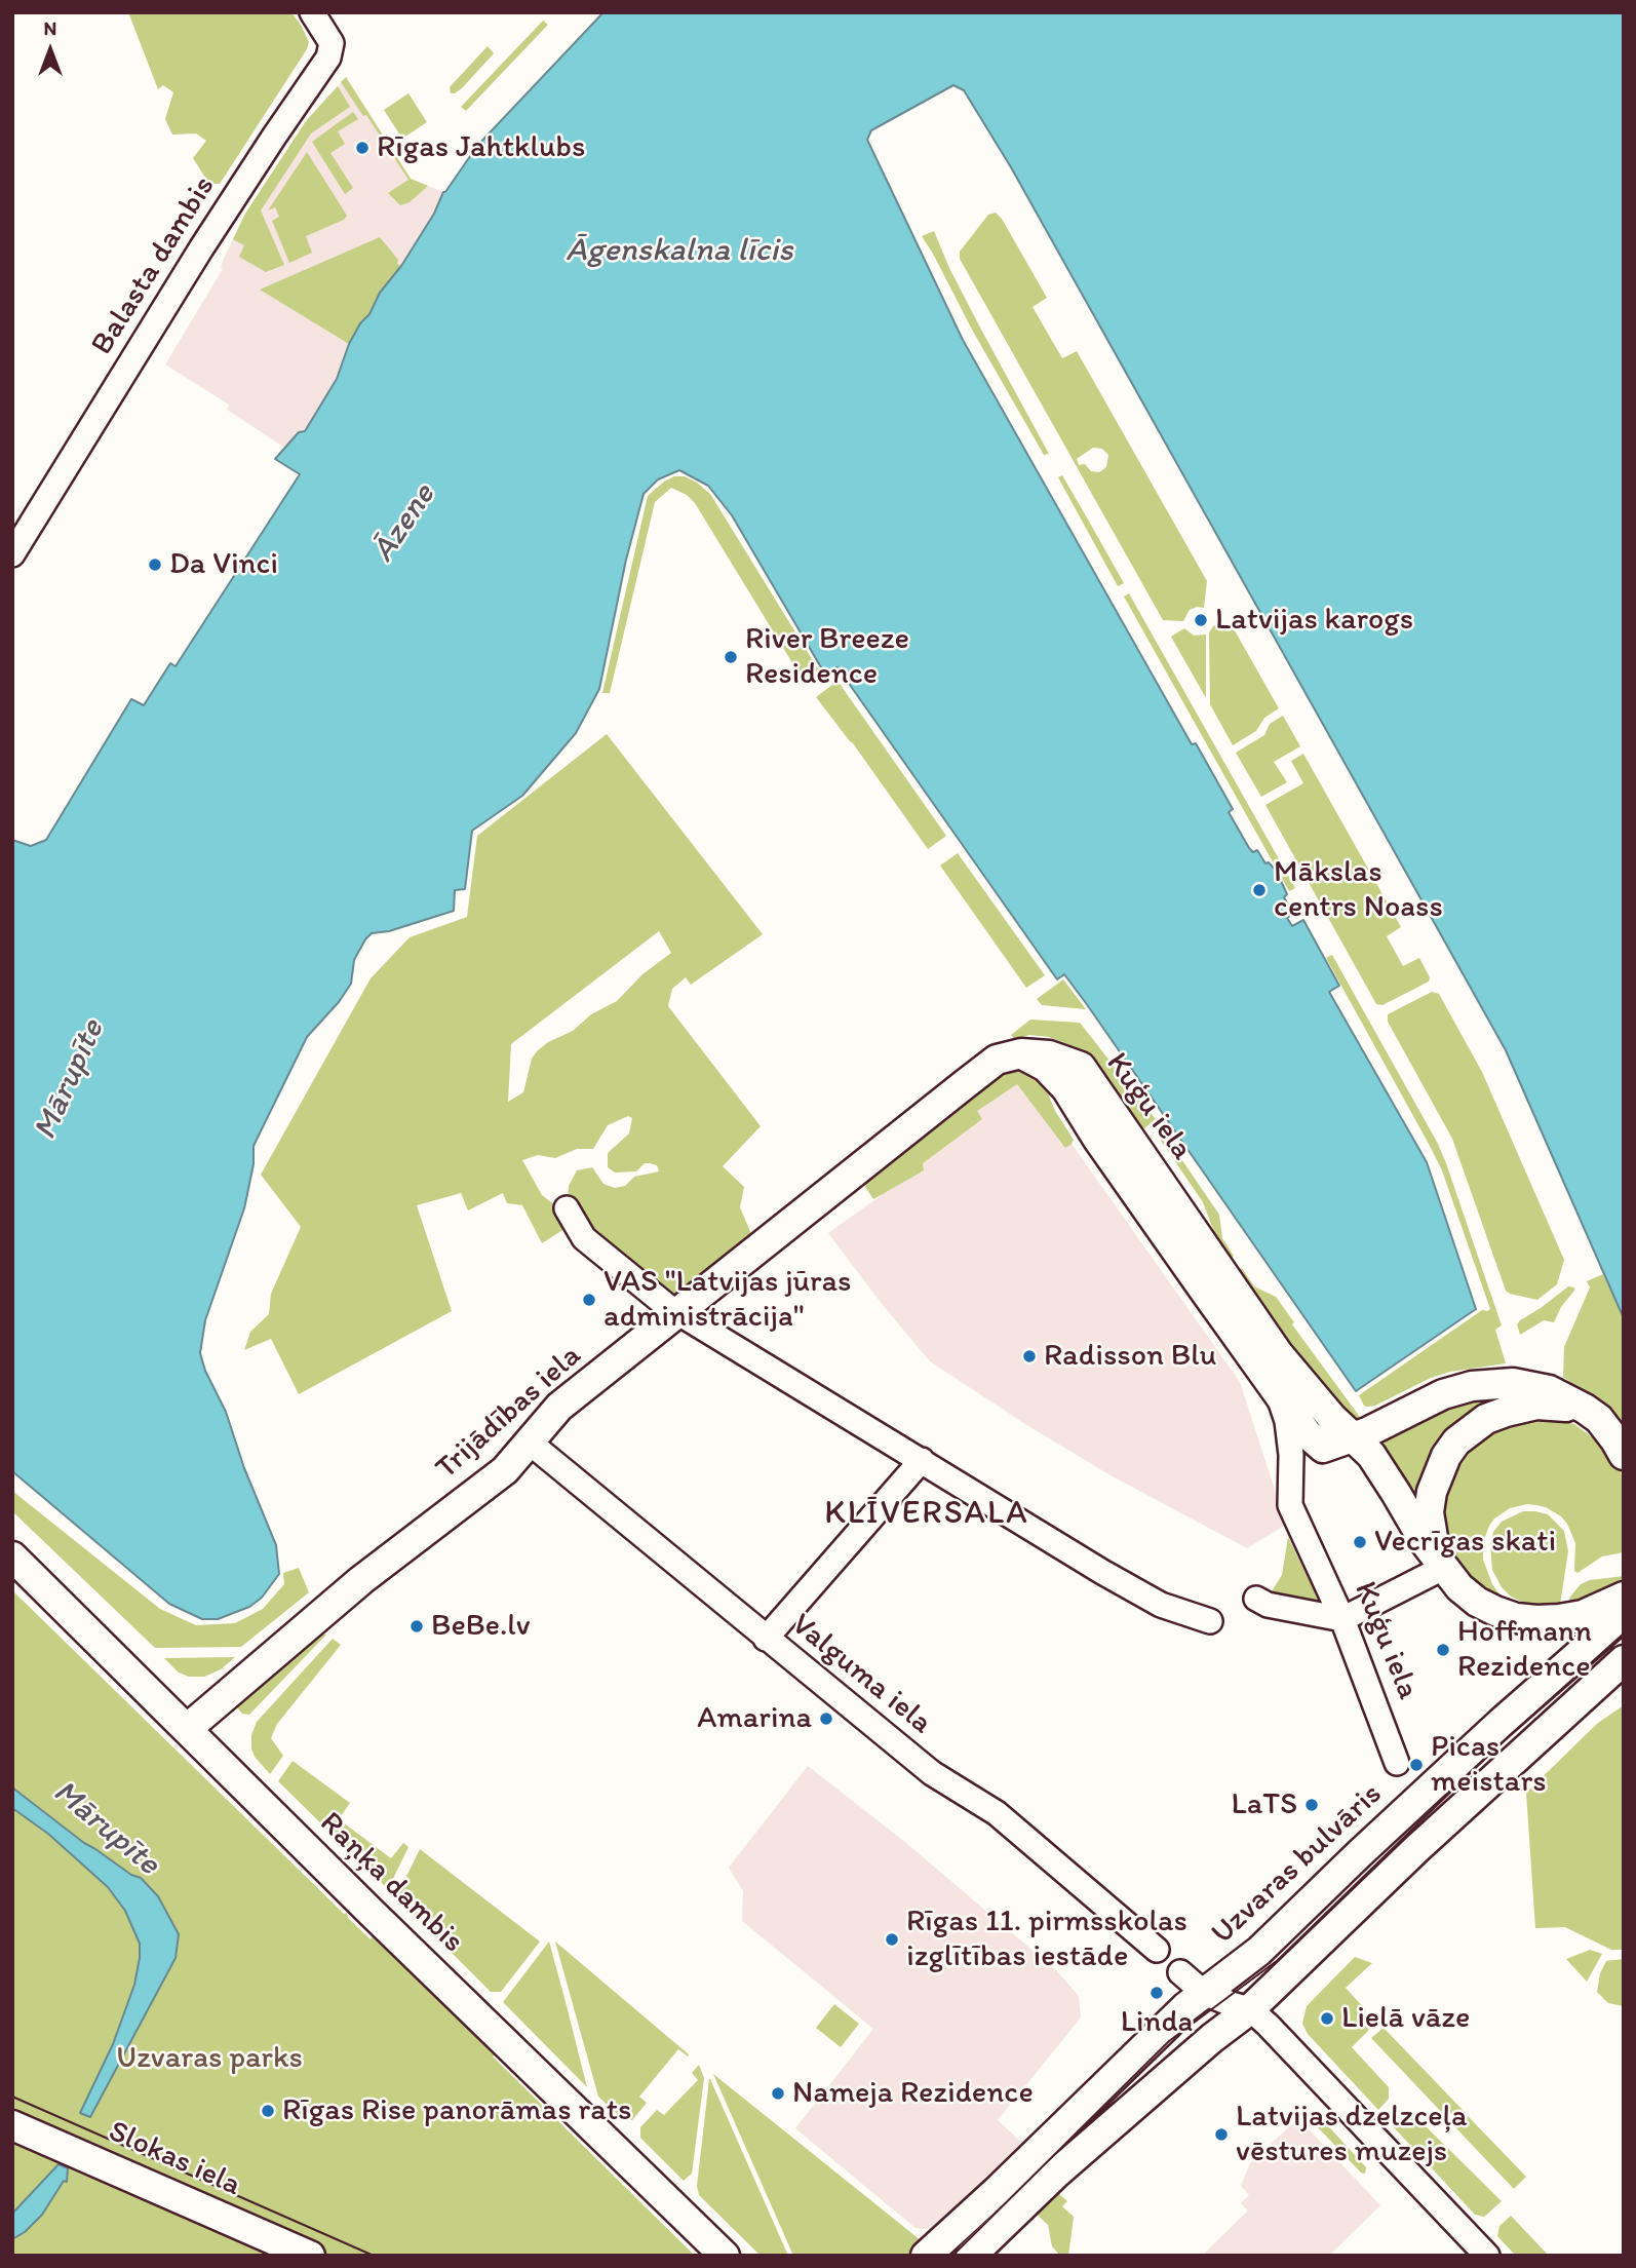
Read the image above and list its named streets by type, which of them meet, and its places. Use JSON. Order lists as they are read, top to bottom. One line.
{"streets":{"main road":["Kuģu iela","Trijādības iela","Uzvaras bulvāris","Raņķa dambis","Slokas iela"],"street":["Balasta dambis","Valguma iela"]},"crossings":[["Kuģu iela","Trijādības iela"],["Trijādības iela","Valguma iela"],["Trijādības iela","Raņķa dambis"]],"districts":["KLĪVERSALA"],"water":["Āgenskalna līcis","Āzene","Mārupīte"],"parks":["Uzvaras parks"],"places":["Rīgas Jahtklubs","Da Vinci","Latvijas karogs","River Breeze Residence","Mākslas centrs Noass","VAS \"Latvijas jūras administrācija\"","Radisson Blu","Vecrīgas skati","BeBe.lv","Hoffmann Rezidence","Amarina","Picas meistars","LaTS","Rīgas 11. pirmsskolas izglītības iestāde","Linda","Lielā vāze","Nameja Rezidence","Rīgas Rise panorāmas rats","Latvijas dzelzceļa vēstures muzejs"],"north":"top"}
